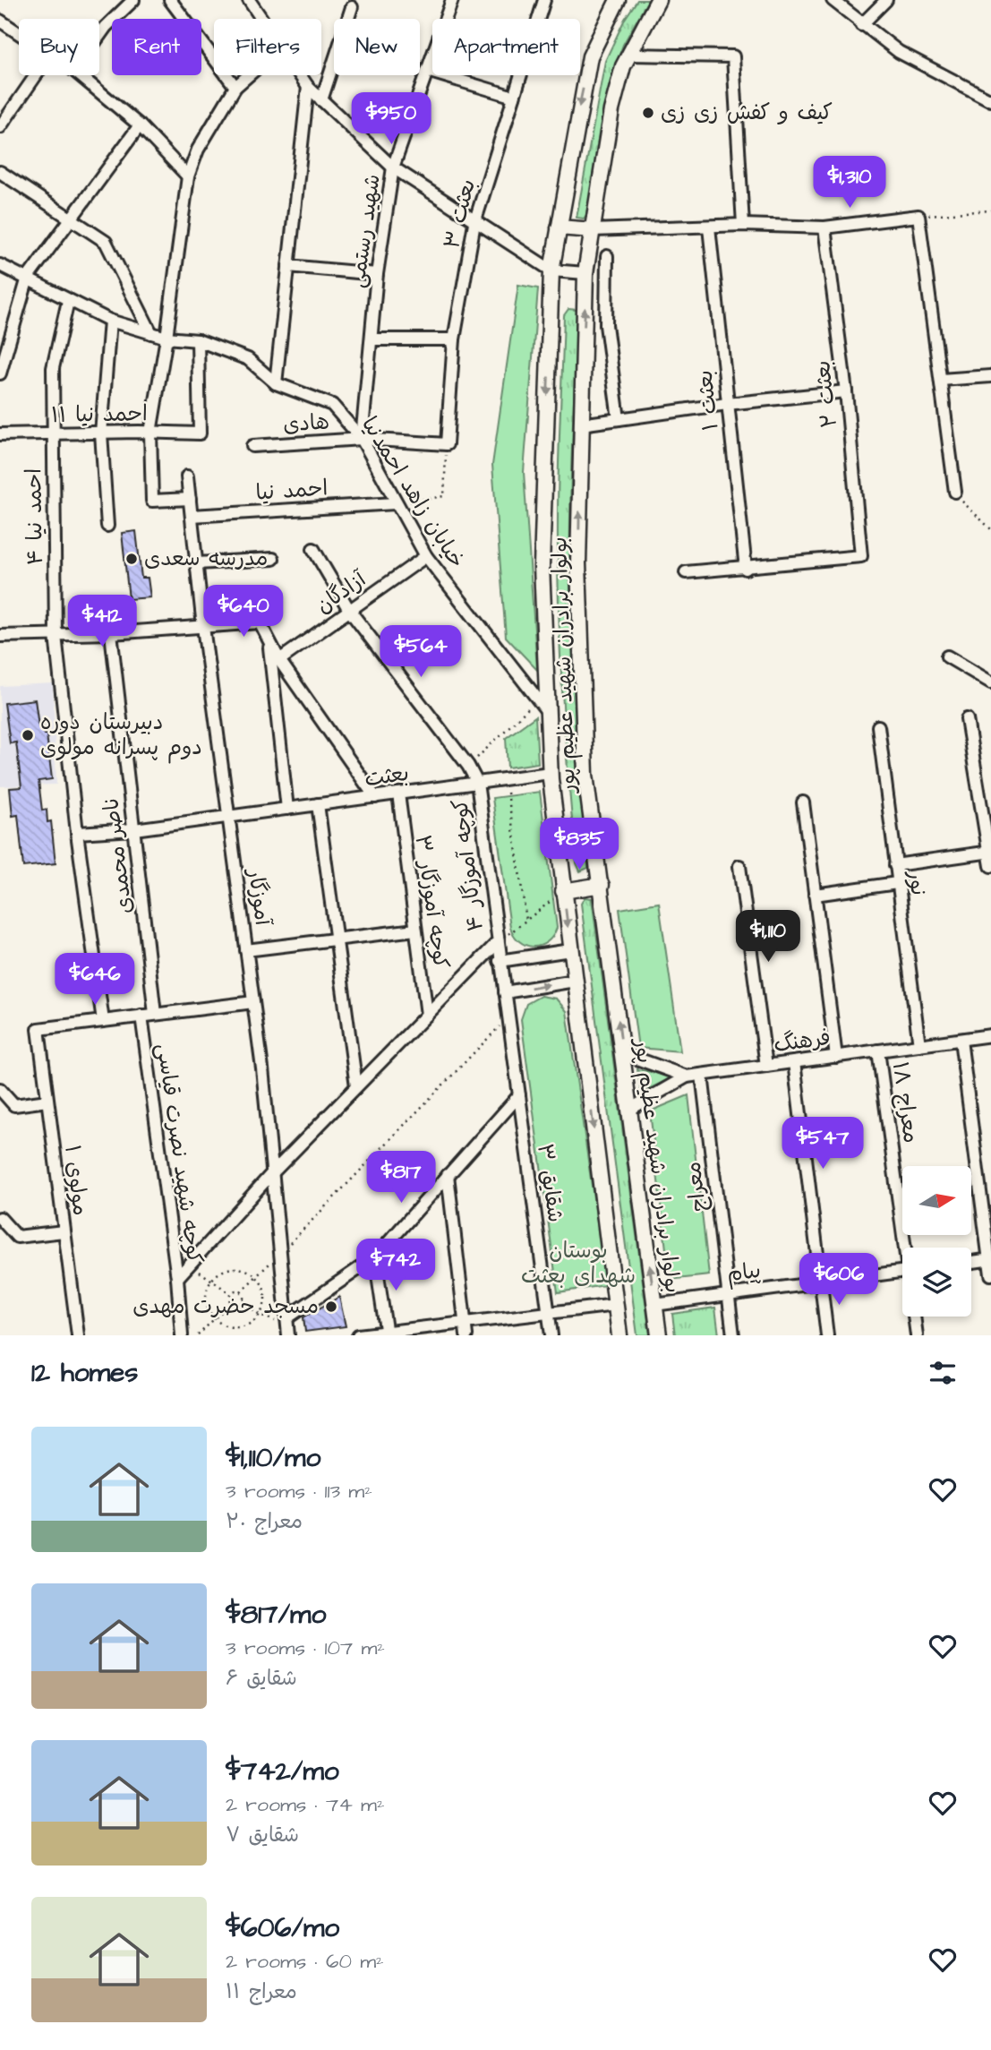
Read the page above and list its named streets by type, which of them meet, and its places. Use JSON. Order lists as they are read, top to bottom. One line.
{"streets":{"main road":["بولوار برادران شهید عظیم‌ پور"],"street":["بعثت ۳","شهید رستمی","بعثت ۲","بعثت ۱","احمد نیا ۱۱","هادی","احمد نیا","خیابان زاهد احمدنیا","احمد نیا ۴","آزادگان","بعثت","ناصر محمدی","کوچه آموزگار ۴","نور","آموزگار","کوچه آموزگار ۳","فرهنگ","معراج ۱۸","کوچه شهید نصرت قیاسی","مولوی ۱","شقایق ۳","معراج","پیام"]},"crossings":[["بعثت ۳","هادی"],["شهید رستمی","هادی"],["شهید رستمی","خیابان زاهد احمدنیا"],["بعثت ۲","بعثت ۱"],["احمد نیا ۱۱","خیابان زاهد احمدنیا"],["احمد نیا ۱۱","احمد نیا ۴"],["هادی","خیابان زاهد احمدنیا"],["احمد نیا","خیابان زاهد احمدنیا"],["خیابان زاهد احمدنیا","احمد نیا ۴"],["خیابان زاهد احمدنیا","آزادگان"],["خیابان زاهد احمدنیا","بولوار برادران شهید عظیم‌ پور"],["احمد نیا ۴","بعثت"],["احمد نیا ۴","مولوی ۱"],["بولوار برادران شهید عظیم‌ پور","بعثت"],["بولوار برادران شهید عظیم‌ پور","فرهنگ"],["بولوار برادران شهید عظیم‌ پور","پیام"],["بعثت","ناصر محمدی"],["بعثت","کوچه آموزگار ۴"],["بعثت","آموزگار"],["بعثت","کوچه آموزگار ۳"],["کوچه آموزگار ۴","شقایق ۳"],["نور","فرهنگ"],["فرهنگ","معراج ۱۸"],["فرهنگ","معراج"],["معراج","پیام"]],"parks":["بوستان شهدای بعثت"],"places":["کیف و کفش زی زی","مدرسه سعدی","دبیرستان دوره دوم پسرانه مولوی","مسجد حضرت مهدی"],"north":"right","page":{"chip":["Buy","Rent","Filters","New","Apartment"],"price":["$950","$1,310","$640","$412","$564","$835","$1,110","$646","$547","$817","$742","$606"],"heading":"12 homes","list":[{"name":"$1,110/mo","note":"3 rooms · 113 m² · معراج ۲۰"},{"name":"$817/mo","note":"3 rooms · 107 m² · شقایق ۶"},{"name":"$742/mo","note":"2 rooms · 74 m² · شقایق ۷"},{"name":"$606/mo","note":"2 rooms · 60 m² · معراج ۱۱"}]}}
